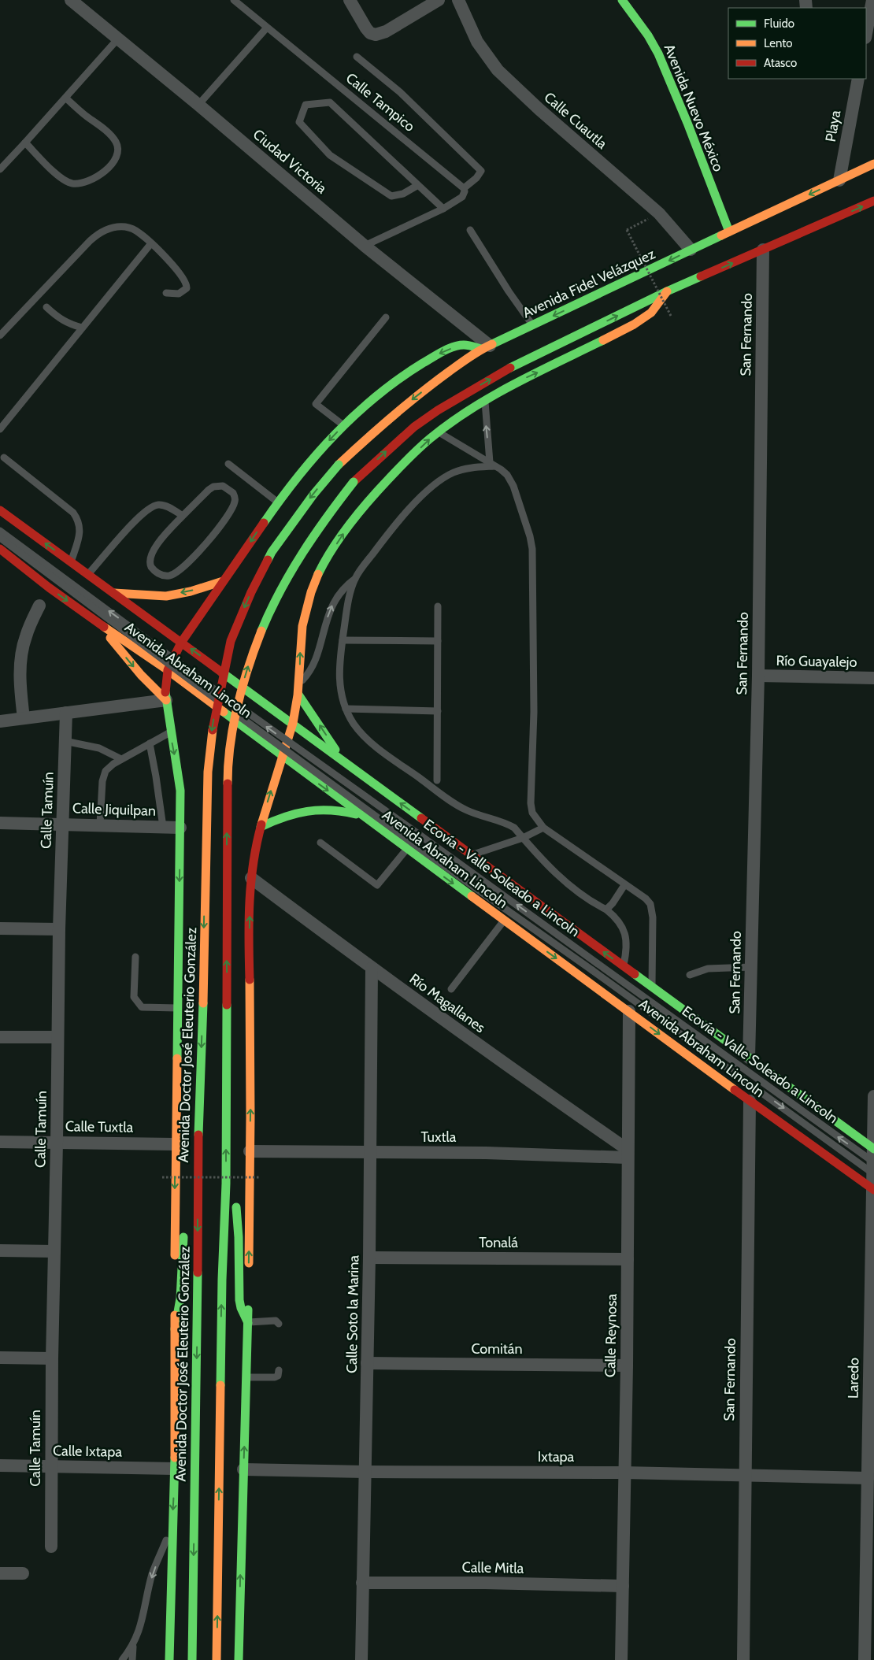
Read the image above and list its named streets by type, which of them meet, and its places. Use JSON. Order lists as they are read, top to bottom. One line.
{"streets":{"main road":["Avenida Nuevo México","Avenida Fidel Velázquez","Avenida Abraham Lincoln","Avenida Doctor José Eleuterio González"],"street":["Calle Cuautla","Playa","Ciudad Victoria","San Fernando","Río Guayalejo","Calle Jiquilpan","Calle Tamuín","Río Magallanes","Calle Tuxtla","Tuxtla","Tonalá","Calle Soto la Marina","Calle Reynosa","Comitán","Laredo","Calle Ixtapa","Ixtapa","Calle Mitla"],"lane":["Calle Tampico","Ecovía - Valle Soleado a Lincoln"]},"crossings":[["Avenida Nuevo México","Avenida Fidel Velázquez"],["Calle Cuautla","Avenida Fidel Velázquez"],["Playa","Avenida Fidel Velázquez"],["Ciudad Victoria","Avenida Fidel Velázquez"],["Avenida Fidel Velázquez","Avenida Doctor José Eleuterio González"],["San Fernando","Río Guayalejo"],["San Fernando","Avenida Abraham Lincoln"],["San Fernando","Ixtapa"],["Avenida Abraham Lincoln","Calle Reynosa"],["Avenida Abraham Lincoln","Laredo"],["Calle Jiquilpan","Calle Tamuín"],["Calle Tamuín","Calle Tuxtla"],["Calle Tamuín","Calle Ixtapa"],["Ecovía - Valle Soleado a Lincoln","Laredo"],["Río Magallanes","Tuxtla"],["Río Magallanes","Calle Soto la Marina"],["Río Magallanes","Calle Reynosa"],["Tuxtla","Calle Soto la Marina"],["Tuxtla","Calle Reynosa"],["Tonalá","Calle Soto la Marina"],["Tonalá","Calle Reynosa"],["Calle Soto la Marina","Comitán"],["Calle Soto la Marina","Ixtapa"],["Calle Soto la Marina","Calle Mitla"],["Calle Reynosa","Comitán"],["Calle Reynosa","Ixtapa"],["Calle Reynosa","Calle Mitla"],["Laredo","Ixtapa"]],"legend":["Fluido","Lento","Atasco"]}
